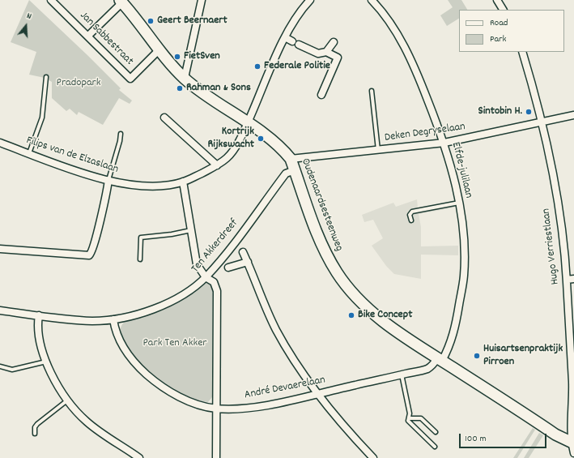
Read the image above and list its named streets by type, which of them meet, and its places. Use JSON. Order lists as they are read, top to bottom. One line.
{"streets":{"main road":["Oudenaardsesteenweg"],"street":["Jan Sabbestraat","Deken Degryselaan","Filips van de Elzaslaan","Elfde-julilaan","Ten Akkerdreef","Hugo Verriestlaan","André Devaerelaan"]},"crossings":[["Jan Sabbestraat","Oudenaardsesteenweg"],["Deken Degryselaan","Elfde-julilaan"],["Deken Degryselaan","Oudenaardsesteenweg"],["Deken Degryselaan","Hugo Verriestlaan"],["Filips van de Elzaslaan","Oudenaardsesteenweg"],["Elfde-julilaan","Oudenaardsesteenweg"],["Elfde-julilaan","André Devaerelaan"],["Oudenaardsesteenweg","Ten Akkerdreef"],["Oudenaardsesteenweg","Hugo Verriestlaan"],["Oudenaardsesteenweg","André Devaerelaan"],["Ten Akkerdreef","André Devaerelaan"]],"parks":["Pradopark","Park Ten Akker"],"places":["Geert Beernaert","FietSven","Federale Politie","Rahman & Sons","Sintobin H.","Kortrijk Rijkswacht","Bike Concept","Huisartsenpraktijk Pirroen"],"legend":["Road","Park"],"scale_bar":"100 m","north":"top"}
